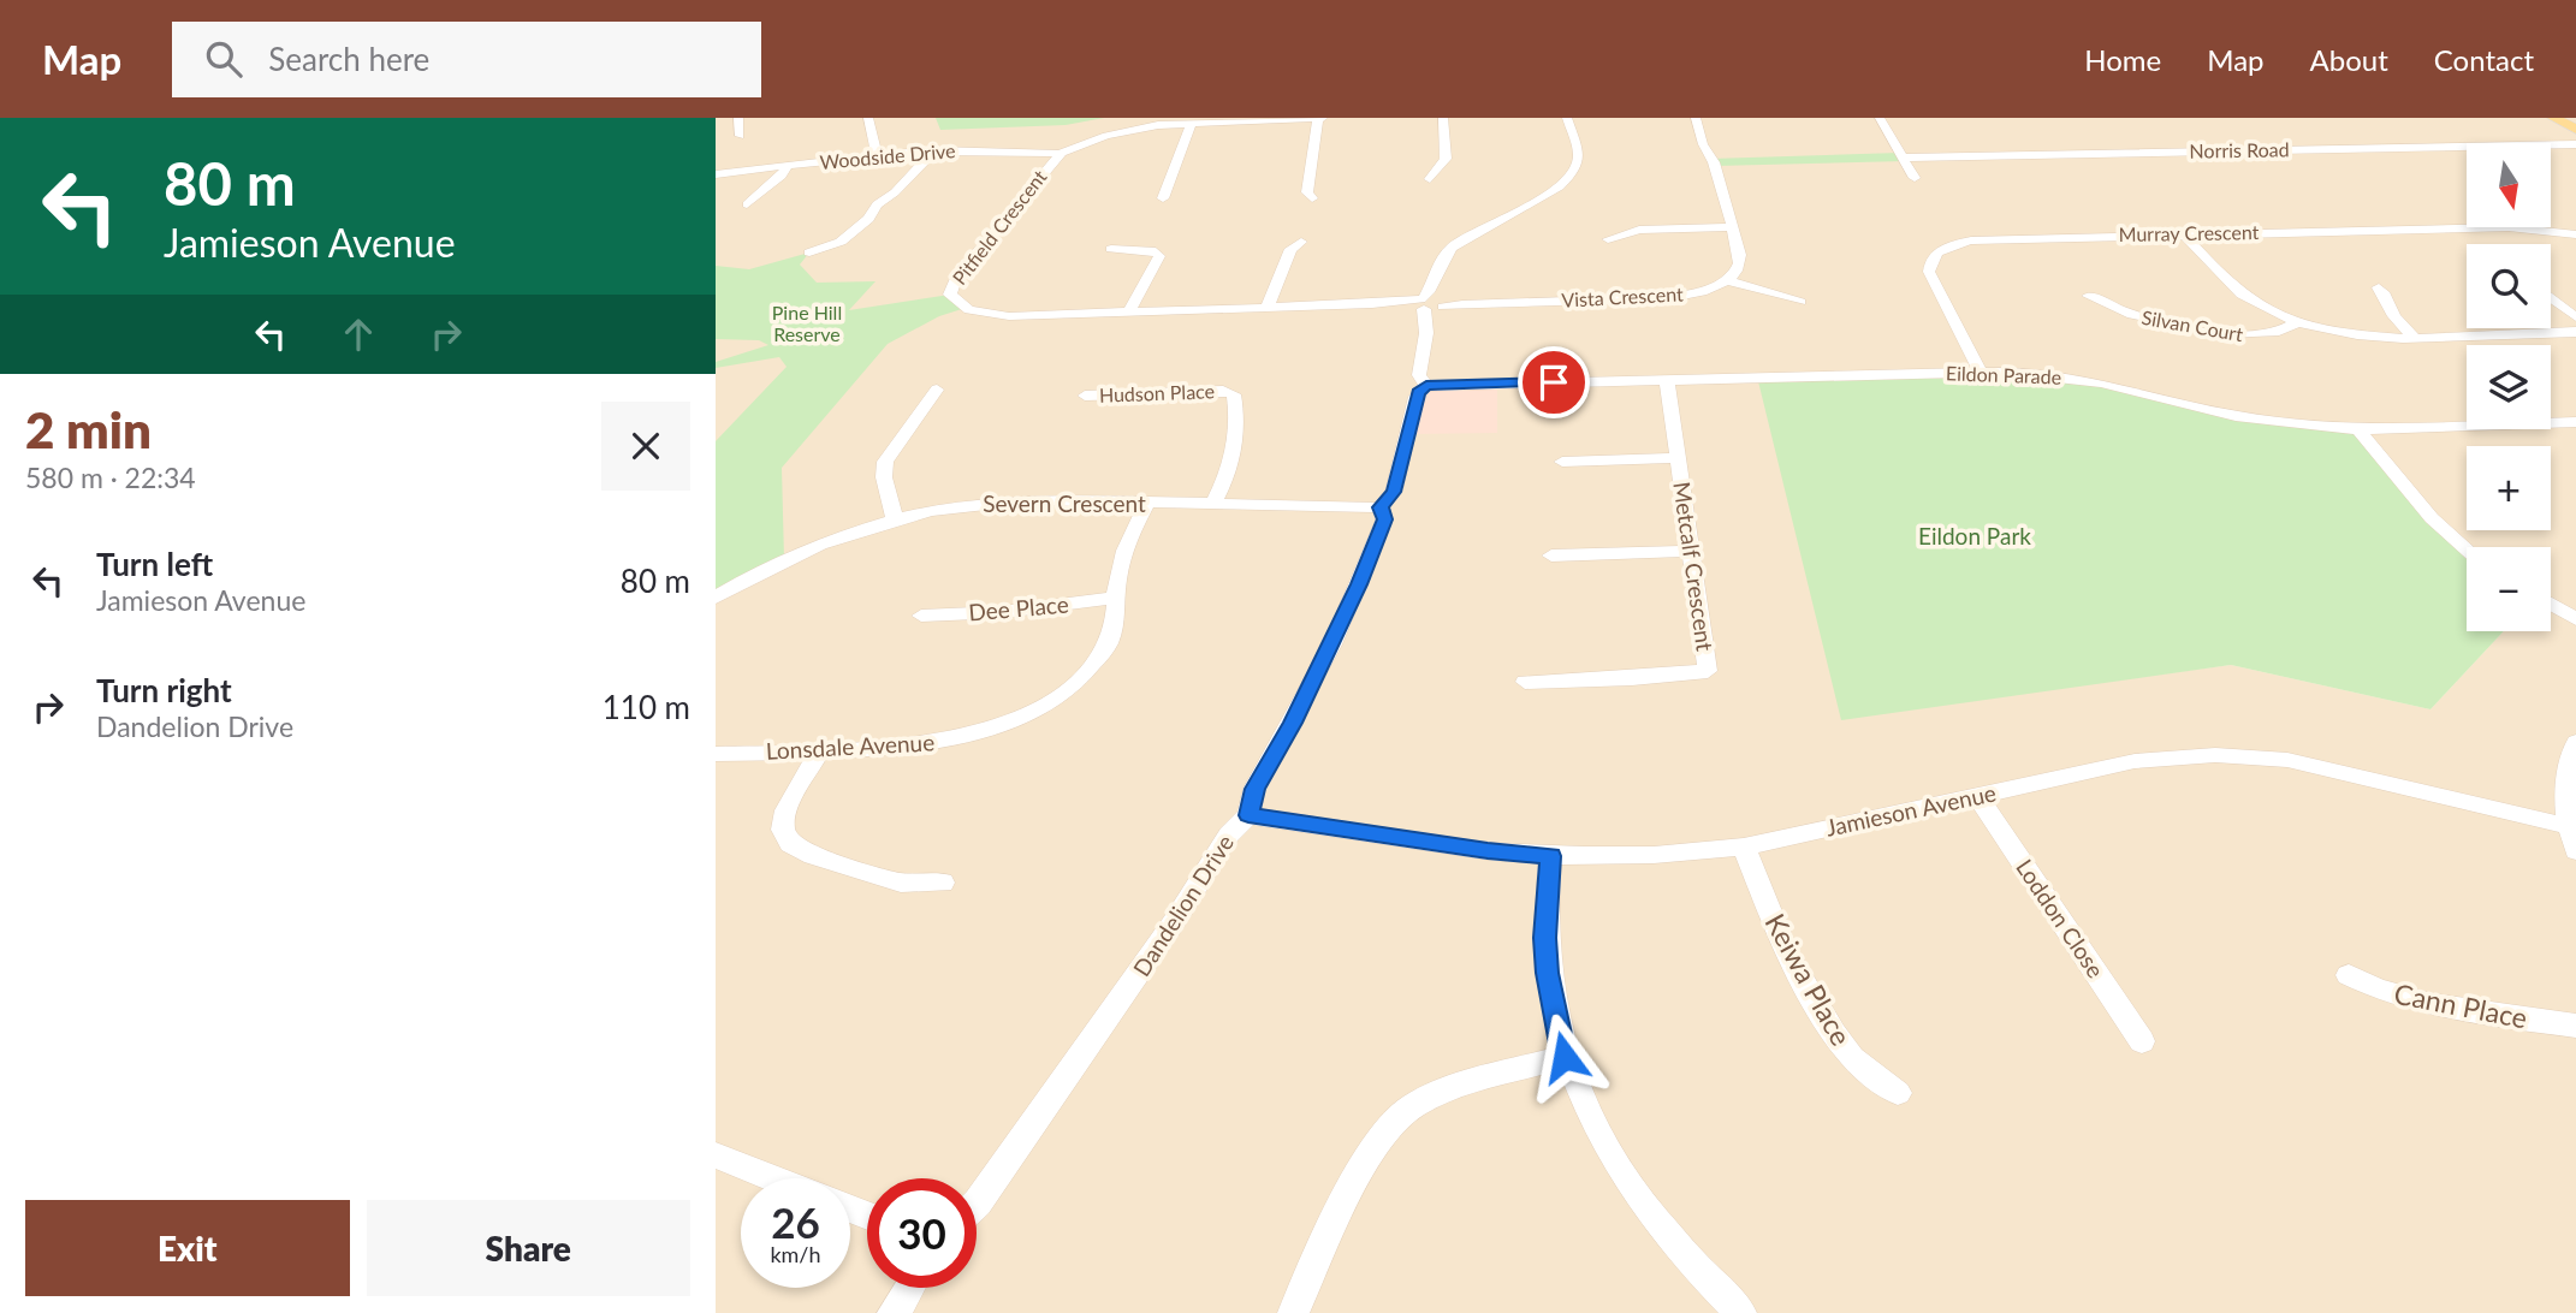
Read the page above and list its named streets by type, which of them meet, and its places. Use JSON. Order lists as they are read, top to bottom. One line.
{"streets":{"street":["Norris Road","Woodside Drive","Pitfield Crescent","Murray Crescent","Vista Crescent","Silvan Court","Eildon Parade","Hudson Place","Severn Crescent","Metcalf Crescent","Dee Place","Lonsdale Avenue","Jamieson Avenue","Dandelion Drive","Loddon Close","Keiwa Place","Cann Place"]},"crossings":[["Woodside Drive","Pitfield Crescent"],["Pitfield Crescent","Vista Crescent"],["Pitfield Crescent","Dandelion Drive"],["Murray Crescent","Eildon Parade"],["Vista Crescent","Dandelion Drive"],["Eildon Parade","Metcalf Crescent"],["Eildon Parade","Dandelion Drive"],["Hudson Place","Severn Crescent"],["Severn Crescent","Lonsdale Avenue"],["Severn Crescent","Dandelion Drive"],["Dee Place","Lonsdale Avenue"],["Jamieson Avenue","Dandelion Drive"],["Jamieson Avenue","Loddon Close"],["Jamieson Avenue","Keiwa Place"]],"parks":["Pine Hill Reserve","Eildon Park"],"north":"bottom","page":{"header":"Map","search":"Search here","nav":["Home","Map","About","Contact"],"turn":["80 m","Jamieson Avenue"],"map_buttons":["+","−"],"heading":["2 min","580 m · 22:34"],"list":[{"name":"Turn left","note":"Jamieson Avenue","value":"80 m"},{"name":"Turn right","note":"Dandelion Drive","value":"110 m"}],"speed":"26 km/h","limit":"30","buttons":["Exit","Share"]}}
